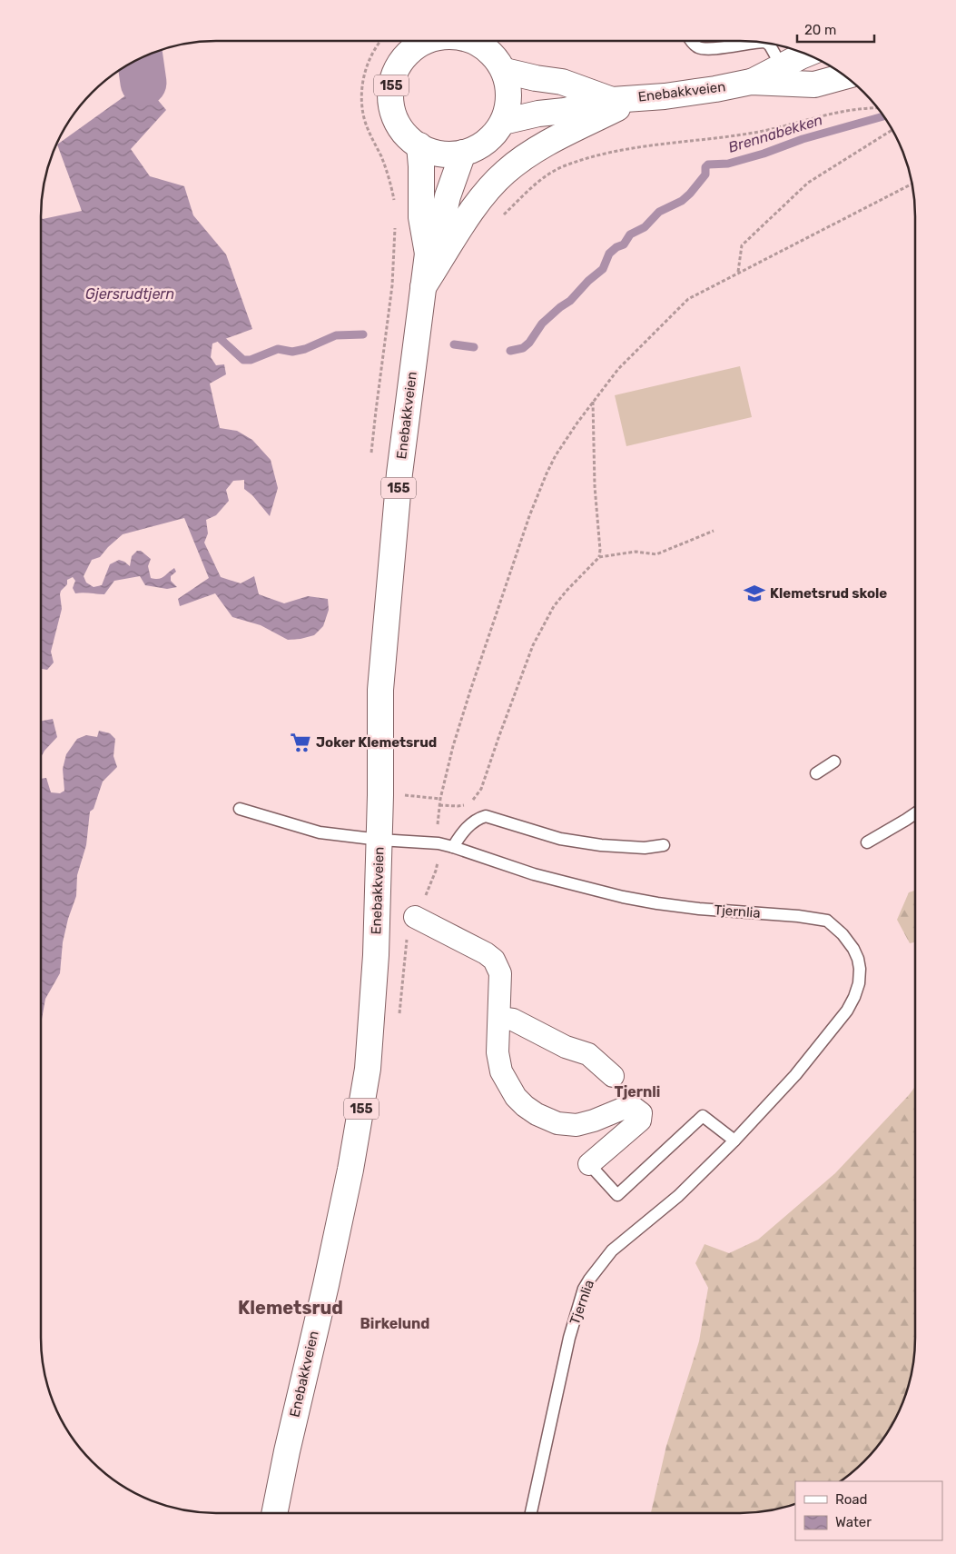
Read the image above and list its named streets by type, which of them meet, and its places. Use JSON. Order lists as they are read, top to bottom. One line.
{"streets":{"main road":["155","Enebakkveien"],"lane":["Tjernlia"]},"crossings":[["155","Enebakkveien"],["Enebakkveien","Tjernlia"]],"districts":["Tjernli","Klemetsrud","Birkelund"],"water":["Brennabekken","Gjersrudtjern"],"places":{"school or university":["Klemetsrud skole"],"supermarket":["Joker Klemetsrud"]},"legend":["Road","Water"],"scale_bar":"20 m"}
